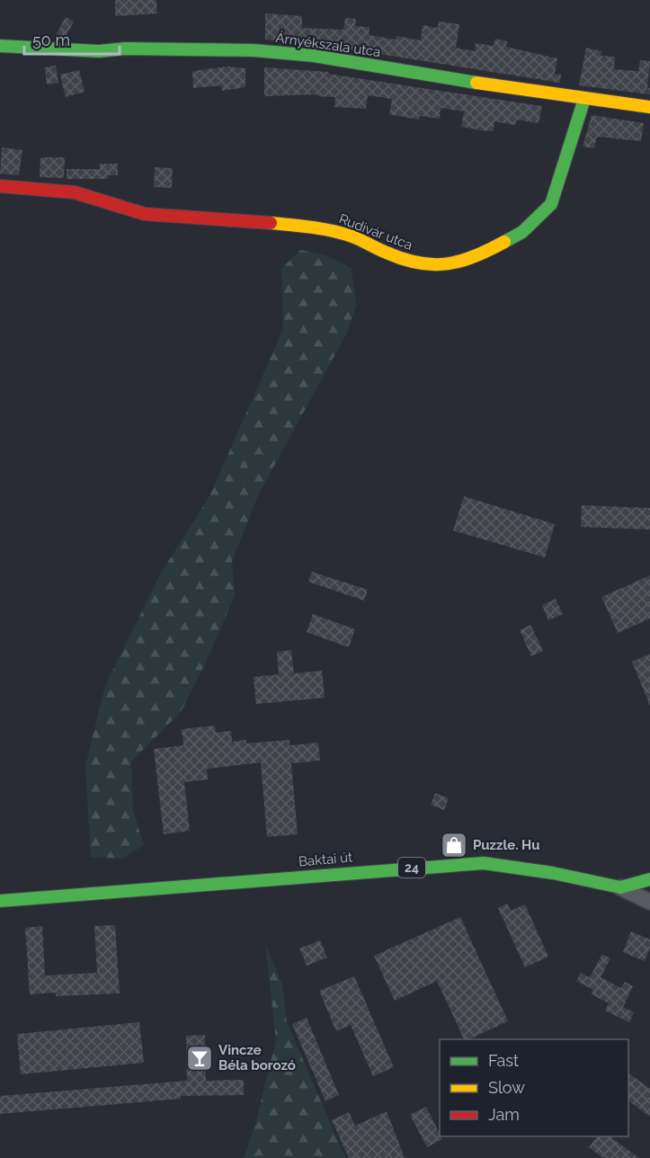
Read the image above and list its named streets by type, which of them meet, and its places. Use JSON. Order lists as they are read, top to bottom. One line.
{"streets":{"street":["Árnyékszala utca","Rudivár utca","Baktai út","24"]},"crossings":[["Árnyékszala utca","Rudivár utca"]],"places":{"shop":["Puzzle. Hu"],"bar":["Vincze Béla borozó"]},"legend":["Fast","Slow","Jam"],"scale_bar":"50 m"}
